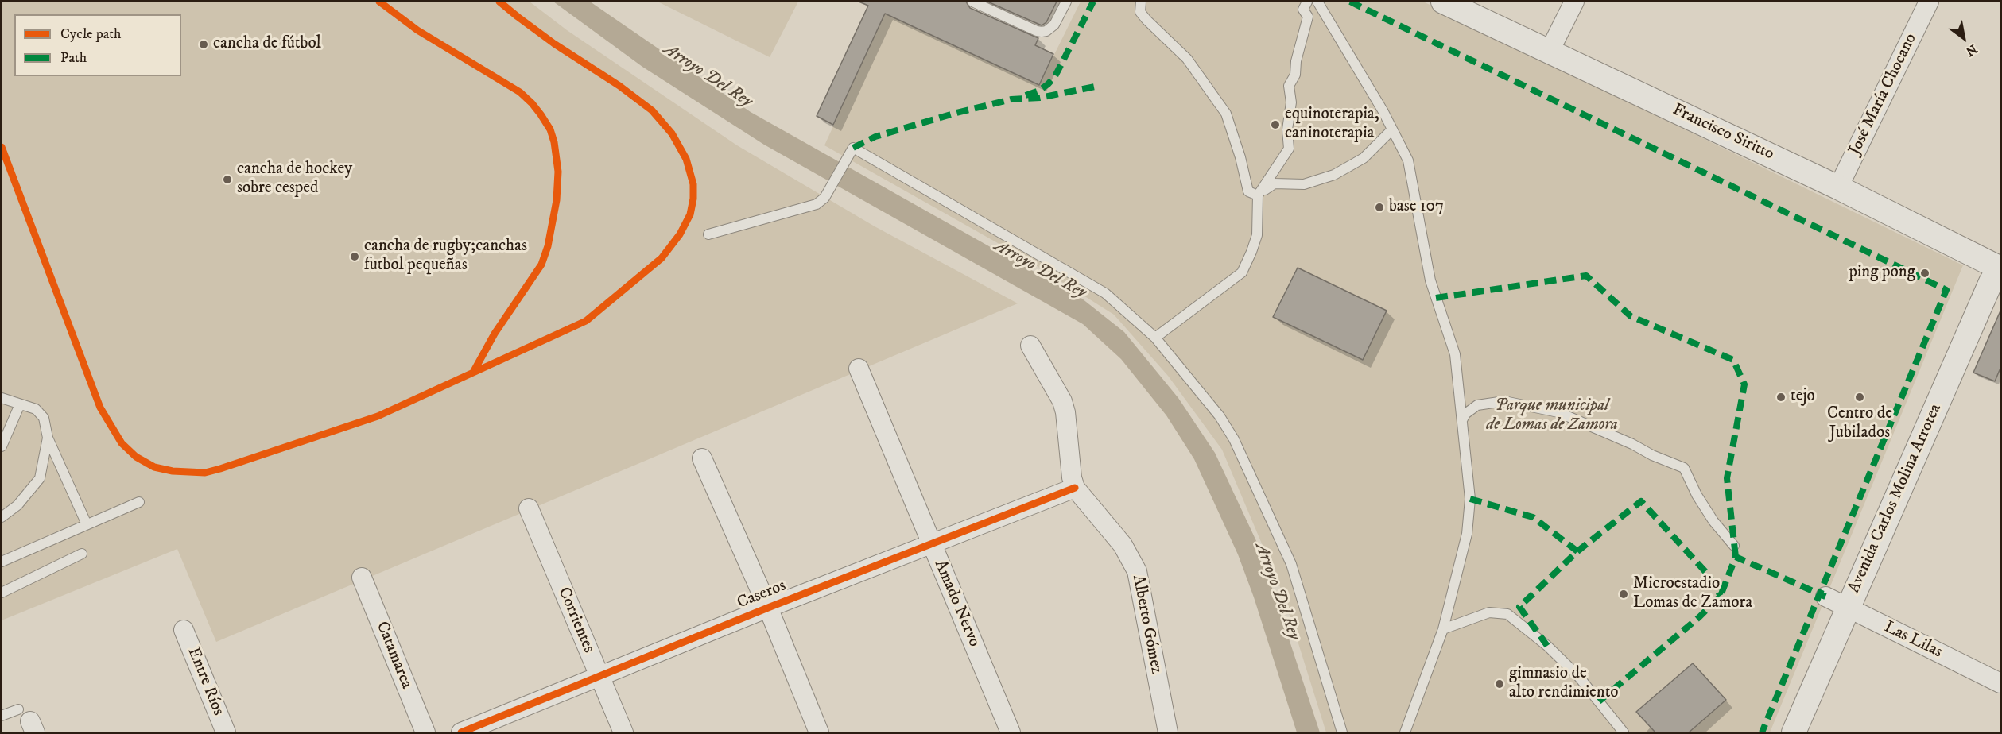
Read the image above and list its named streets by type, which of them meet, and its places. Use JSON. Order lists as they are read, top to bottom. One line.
{"streets":{"street":["José María Chocano","Francisco Siritto","Avenida Carlos Molina Arrotea","Caseros","Amado Nervo","Corrientes","Alberto Gómez","Las Lilas","Catamarca","Entre Ríos"]},"crossings":[["José María Chocano","Francisco Siritto"],["Francisco Siritto","Avenida Carlos Molina Arrotea"],["Avenida Carlos Molina Arrotea","Las Lilas"],["Caseros","Amado Nervo"],["Caseros","Corrientes"],["Caseros","Alberto Gómez"]],"water":["Arroyo Del Rey"],"parks":["Parque municipal de Lomas de Zamora"],"places":["cancha de fútbol","equinoterapia, caninoterapia","cancha de hockey sobre cesped","base 107","cancha de rugby;canchas futbol pequeñas","ping pong","tejo","Centro de Jubilados","Microestadio Lomas de Zamora","gimnasio de alto rendimiento"],"legend":["Cycle path","Path"],"north":"bottom right"}
